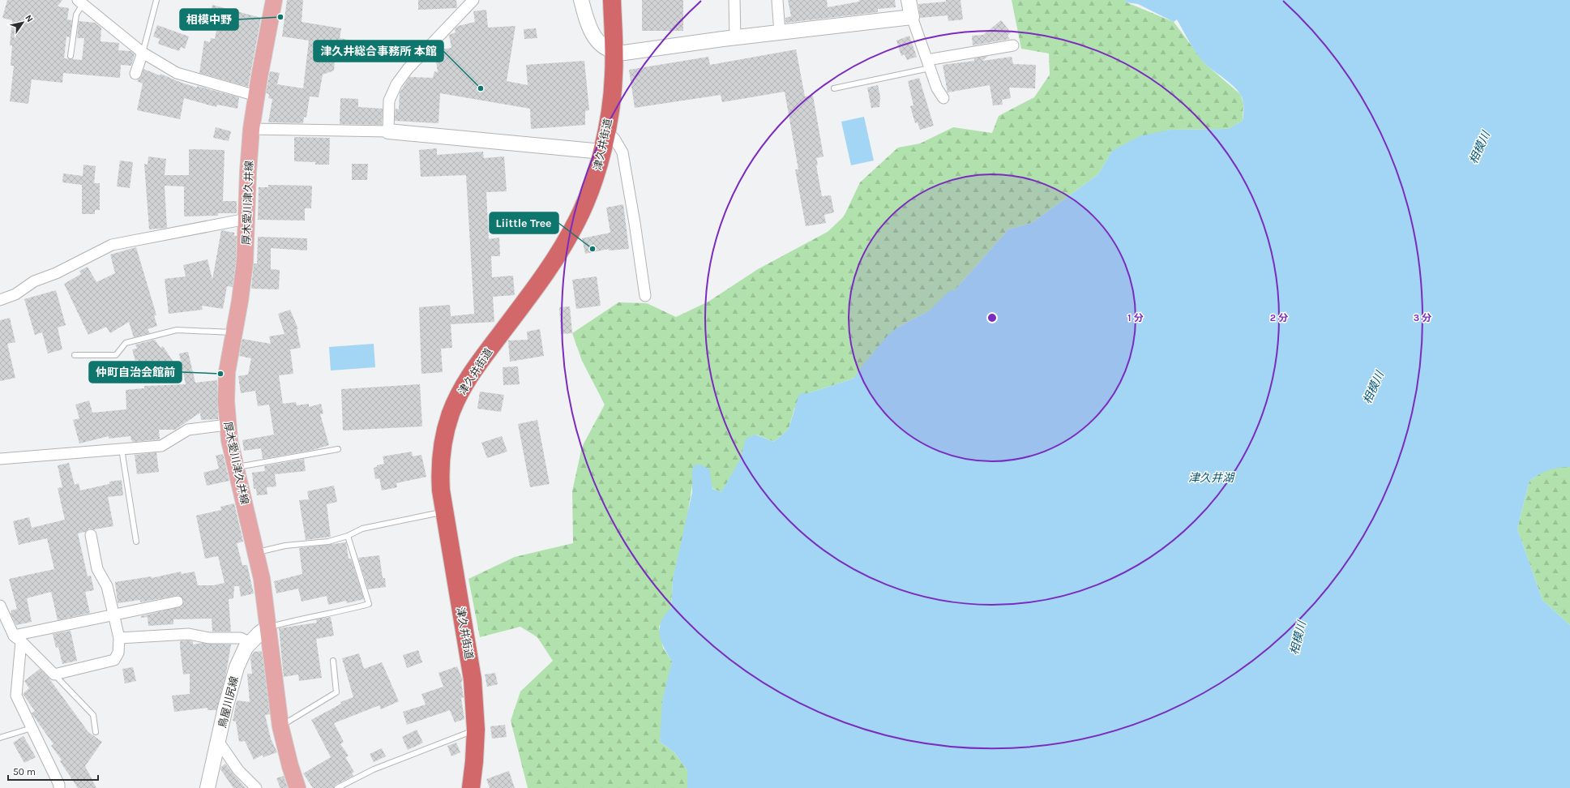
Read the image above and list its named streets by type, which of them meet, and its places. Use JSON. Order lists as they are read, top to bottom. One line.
{"streets":{"highway":["津久井街道"],"main road":["厚木愛川津久井線"],"street":["鳥屋川尻線"]},"crossings":[["厚木愛川津久井線","鳥屋川尻線"]],"water":["相模川","津久井湖"],"places":["相模中野","津久井総合事務所 本館","Liittle Tree","仲町自治会館前"],"scale_bar":"50 m","north":"top right","rings":["1 分","2 分","3 分"]}
